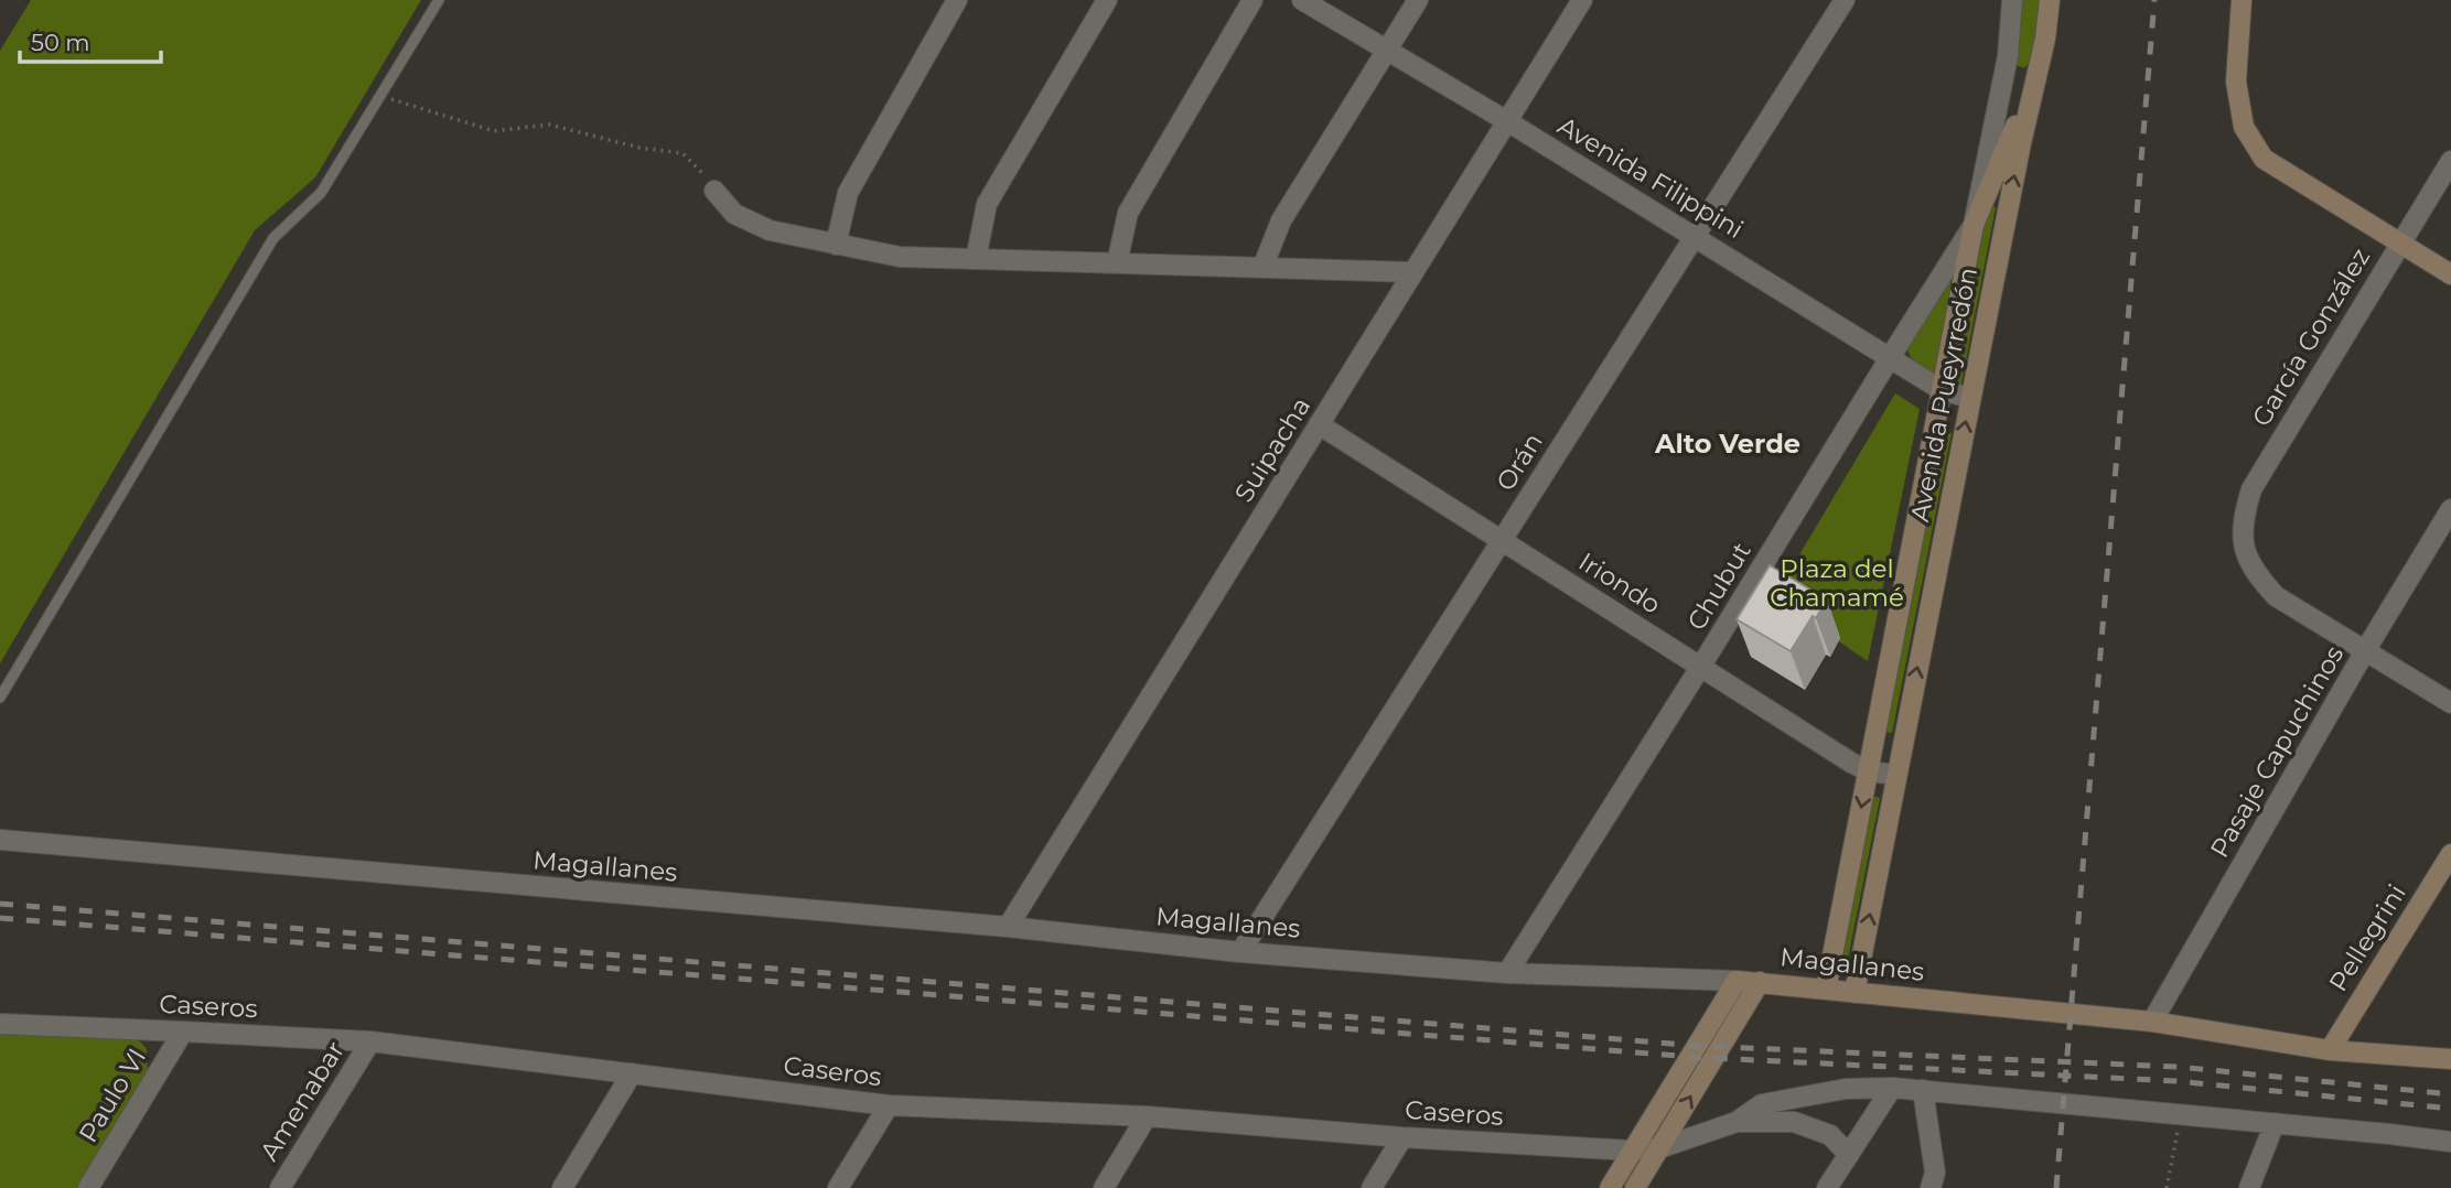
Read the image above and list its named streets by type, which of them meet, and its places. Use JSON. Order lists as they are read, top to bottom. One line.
{"streets":{"street":["Avenida Filippini","García González","Avenida Pueyrredón","Suipacha","Orán","Iriondo","Chubut","Pasaje Capuchinos","Magallanes","Pellegrini","Caseros","Paulo VI","Amenabar"]},"crossings":[["Avenida Filippini","Avenida Pueyrredón"],["Avenida Filippini","Suipacha"],["Avenida Filippini","Orán"],["Avenida Filippini","Chubut"],["García González","Pasaje Capuchinos"],["Avenida Pueyrredón","Iriondo"],["Avenida Pueyrredón","Chubut"],["Avenida Pueyrredón","Magallanes"],["Suipacha","Iriondo"],["Suipacha","Magallanes"],["Orán","Iriondo"],["Orán","Magallanes"],["Iriondo","Chubut"],["Chubut","Magallanes"],["Pasaje Capuchinos","Magallanes"],["Magallanes","Pellegrini"],["Caseros","Paulo VI"],["Caseros","Amenabar"]],"districts":["Alto Verde"],"parks":["Plaza del Chamamé"],"scale_bar":"50 m"}
